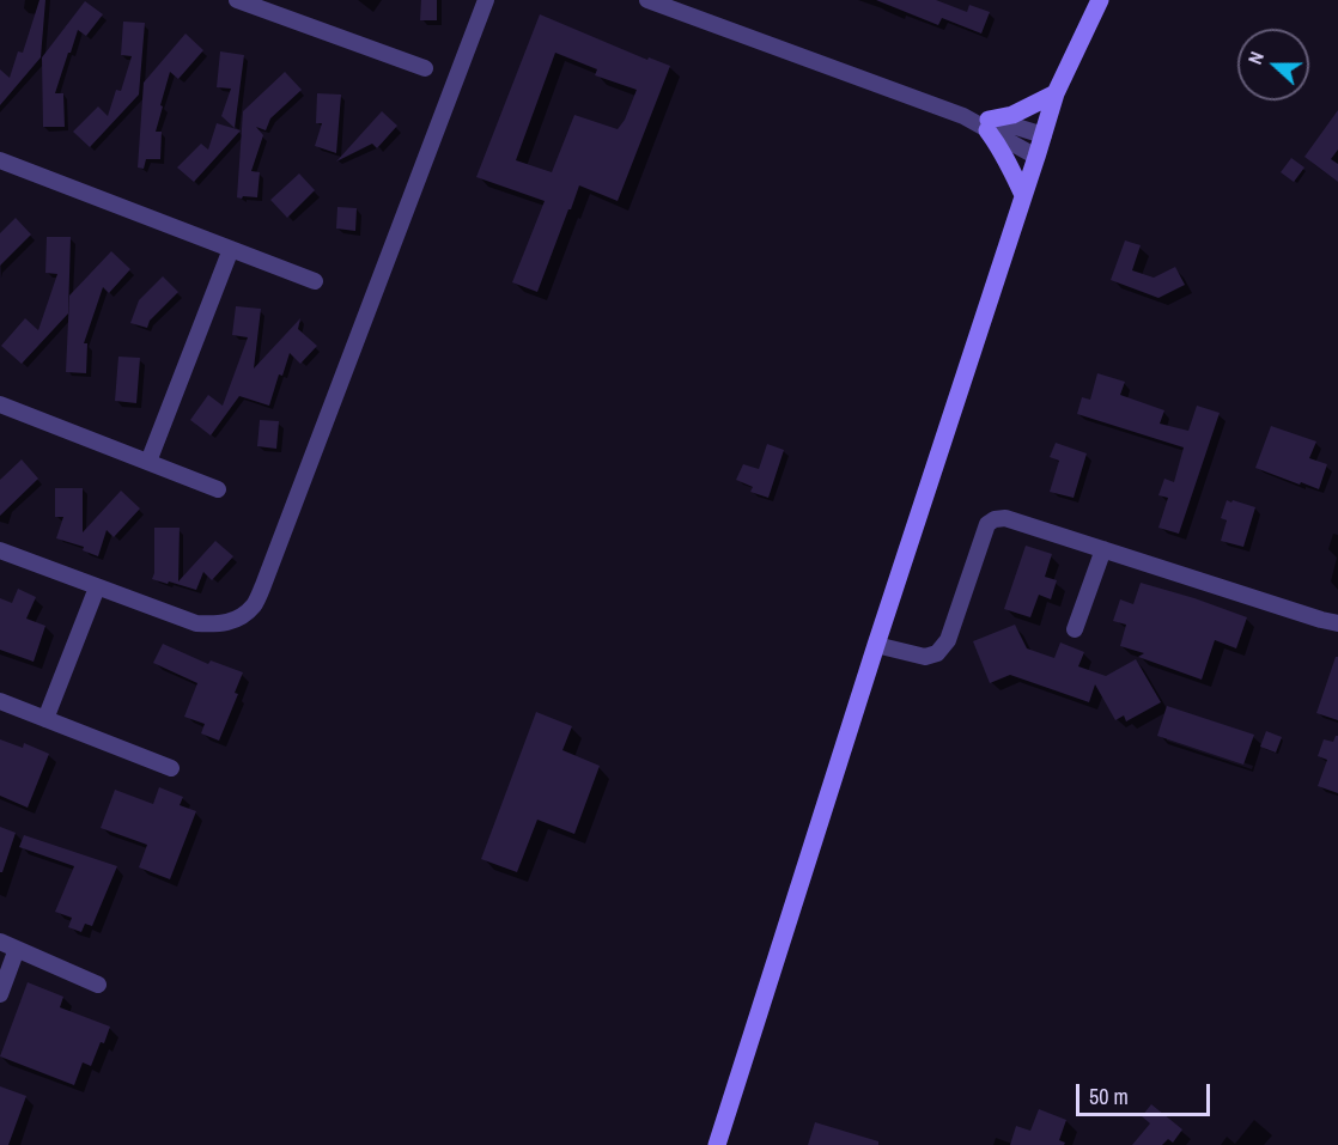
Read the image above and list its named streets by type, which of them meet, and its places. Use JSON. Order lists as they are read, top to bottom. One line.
{"scale_bar":"50 m","north":"left"}
